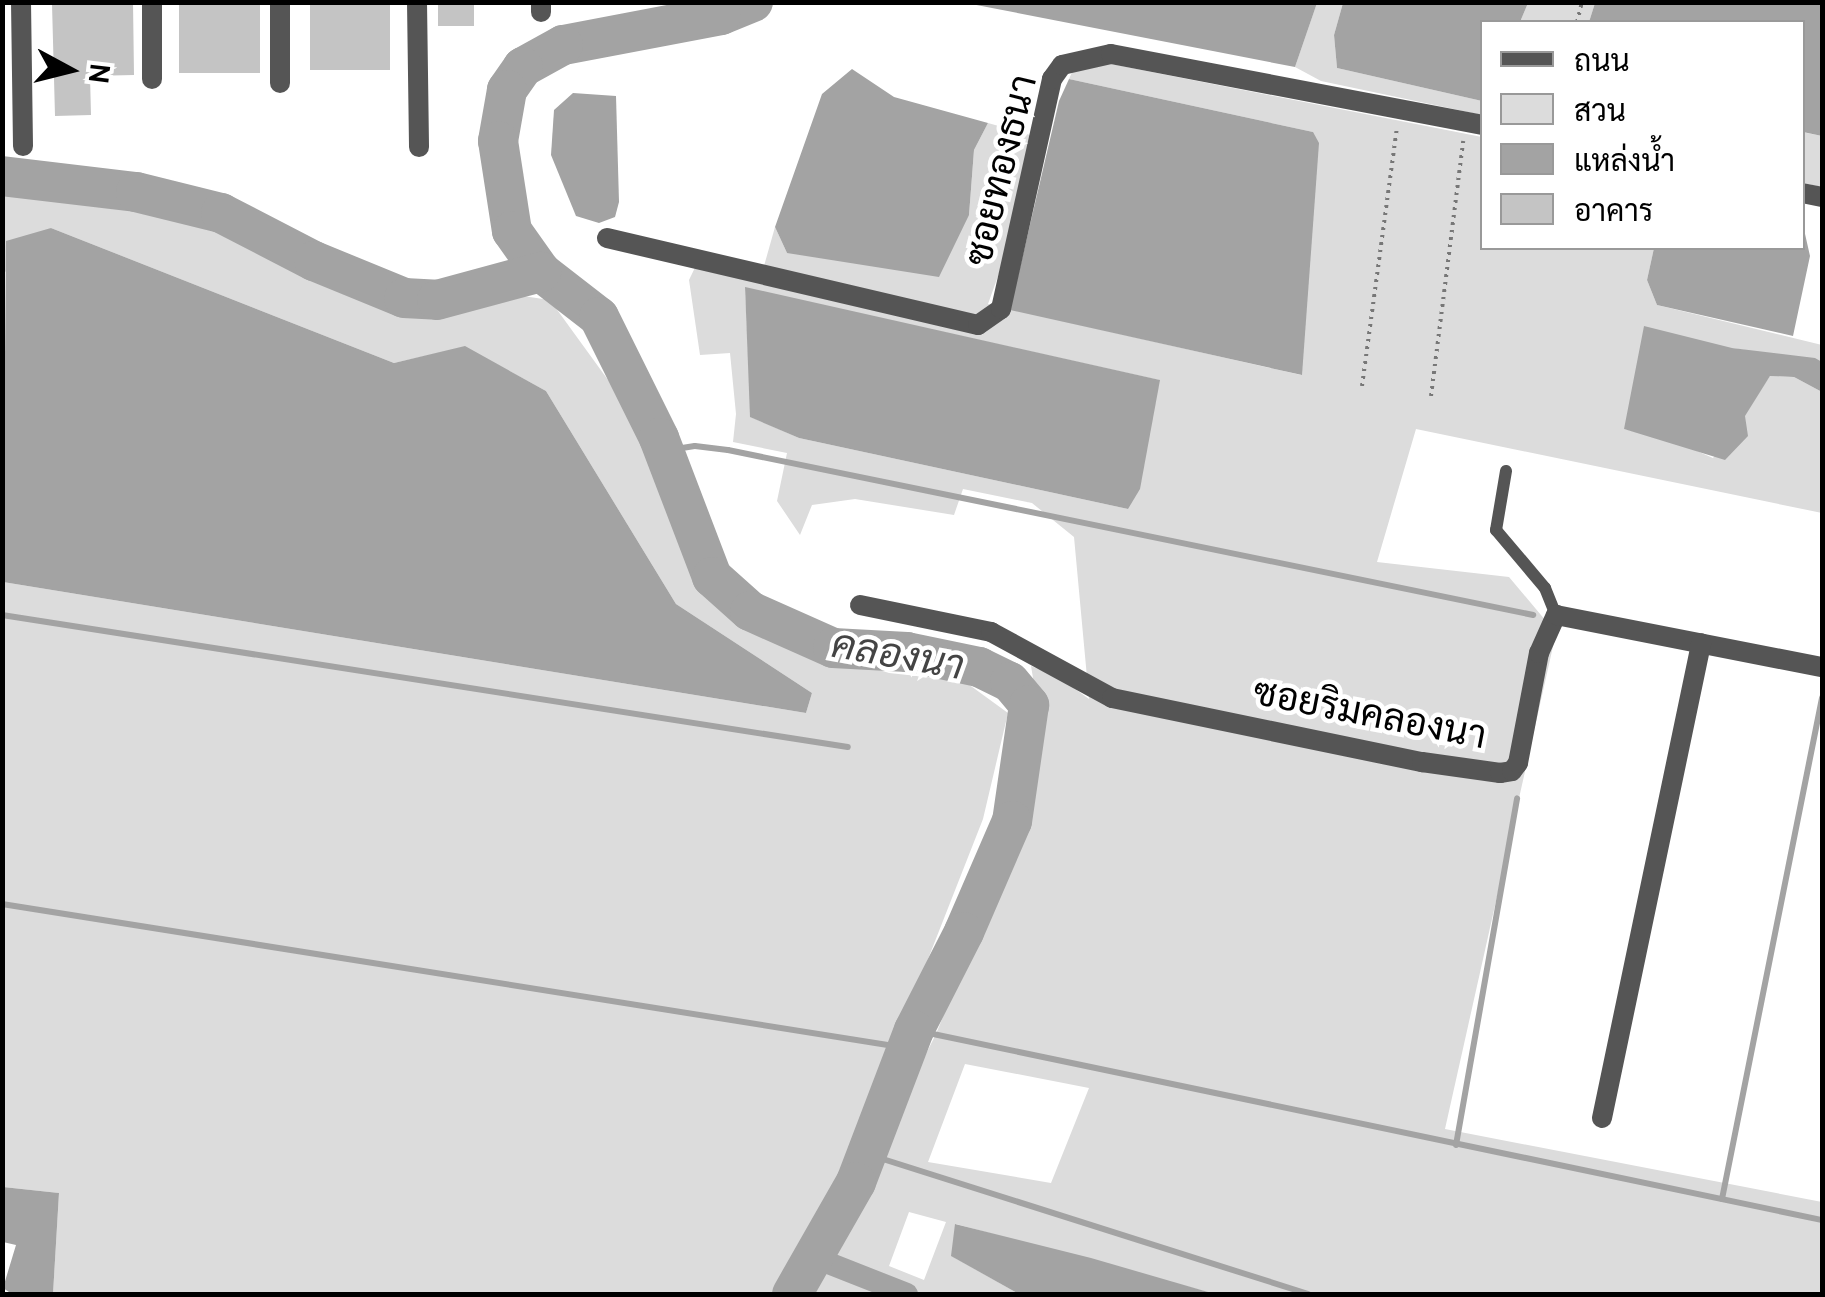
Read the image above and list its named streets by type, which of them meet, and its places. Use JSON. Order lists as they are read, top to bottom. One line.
{"streets":{"street":["ซอยทองธนา","ซอยริมคลองนา"]},"water":["คลองนา"],"legend":["ถนน","สวน","แหล่งน้ำ","อาคาร"],"north":"right"}
